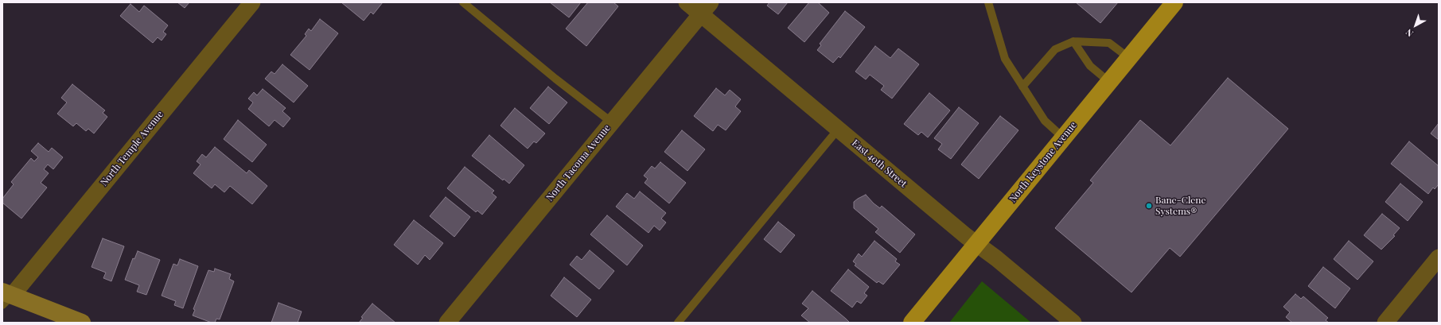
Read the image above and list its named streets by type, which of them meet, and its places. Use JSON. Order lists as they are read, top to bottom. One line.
{"streets":{"main road":["North Keystone Avenue"],"street":["North Temple Avenue","North Tacoma Avenue","East 40th Street"]},"crossings":[["North Keystone Avenue","East 40th Street"],["North Tacoma Avenue","East 40th Street"]],"places":["Bane-Clene Systems®"],"north":"bottom left"}
